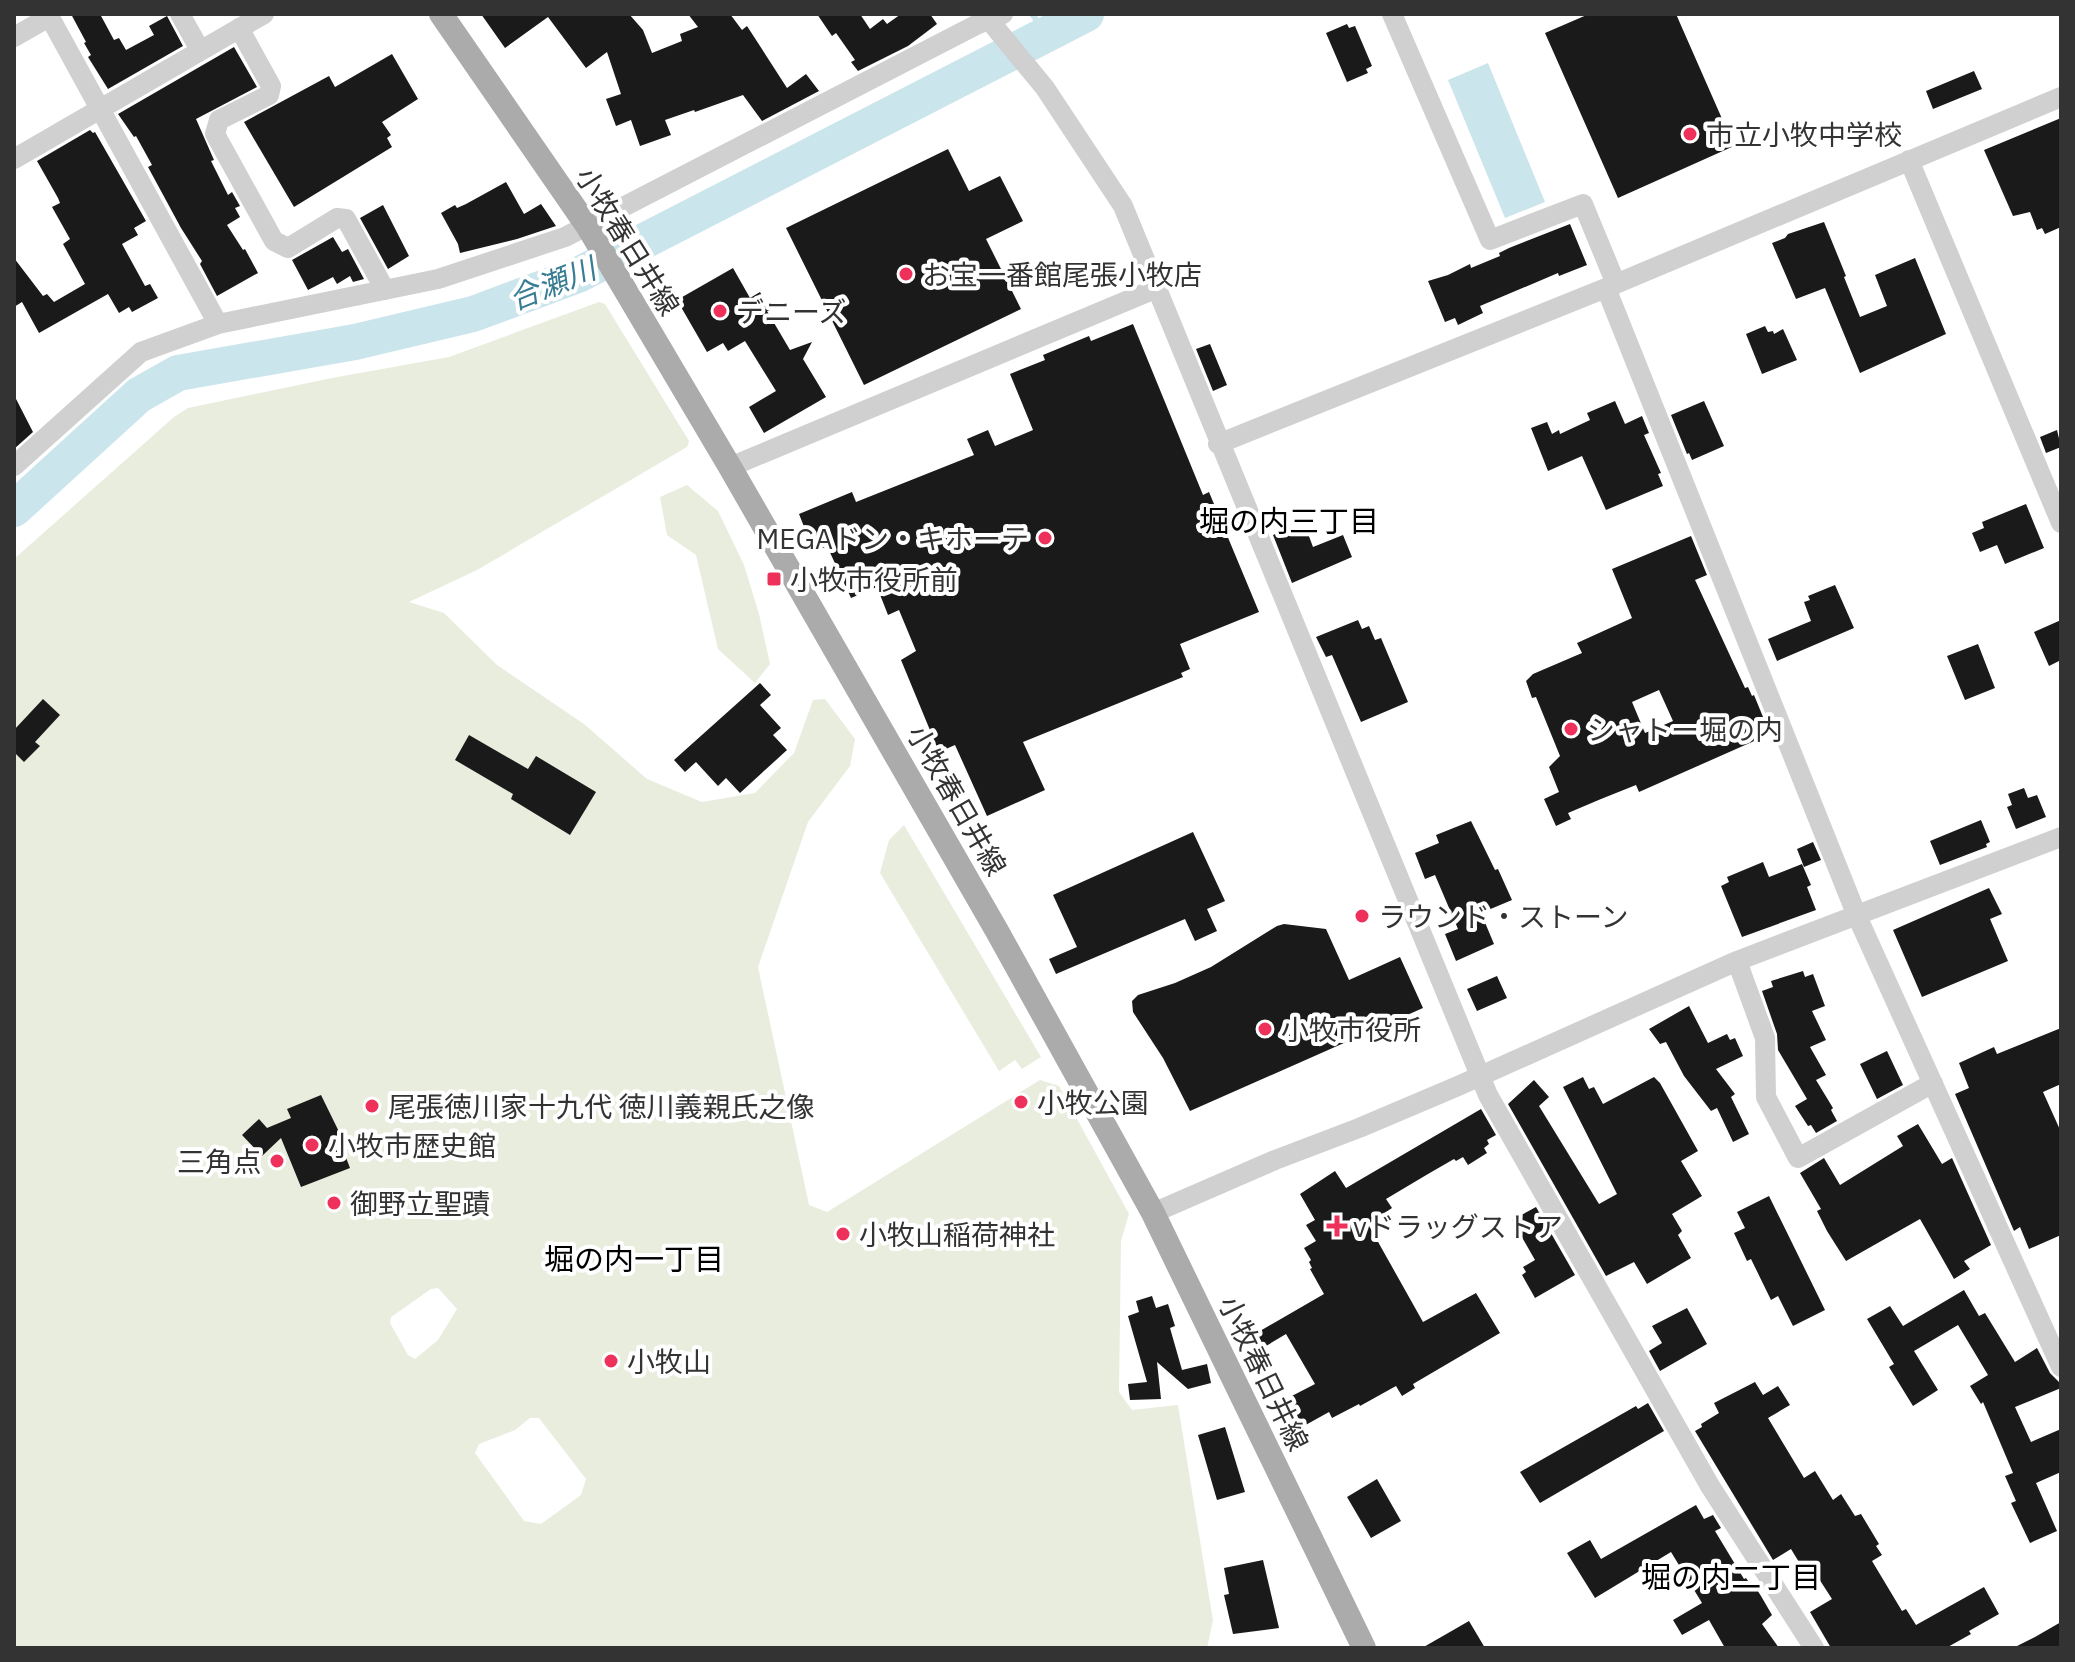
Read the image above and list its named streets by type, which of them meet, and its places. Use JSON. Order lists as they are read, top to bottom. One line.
{"streets":{"main road":["小牧春日井線"]},"districts":["堀の内三丁目","堀の内一丁目","堀の内二丁目"],"water":["合瀬川"],"places":{"other":["市立小牧中学校","お宝一番館尾張小牧店","デニーズ","MEGAドン・キホーテ","シャトー堀の内","ラウンド・ストーン","小牧市役所","小牧公園","尾張徳川家十九代 徳川義親氏之像","小牧市歴史館","三角点","御野立聖蹟","小牧山稲荷神社","小牧山"],"transit":["小牧市役所前"],"health":["vドラッグストア"]}}
